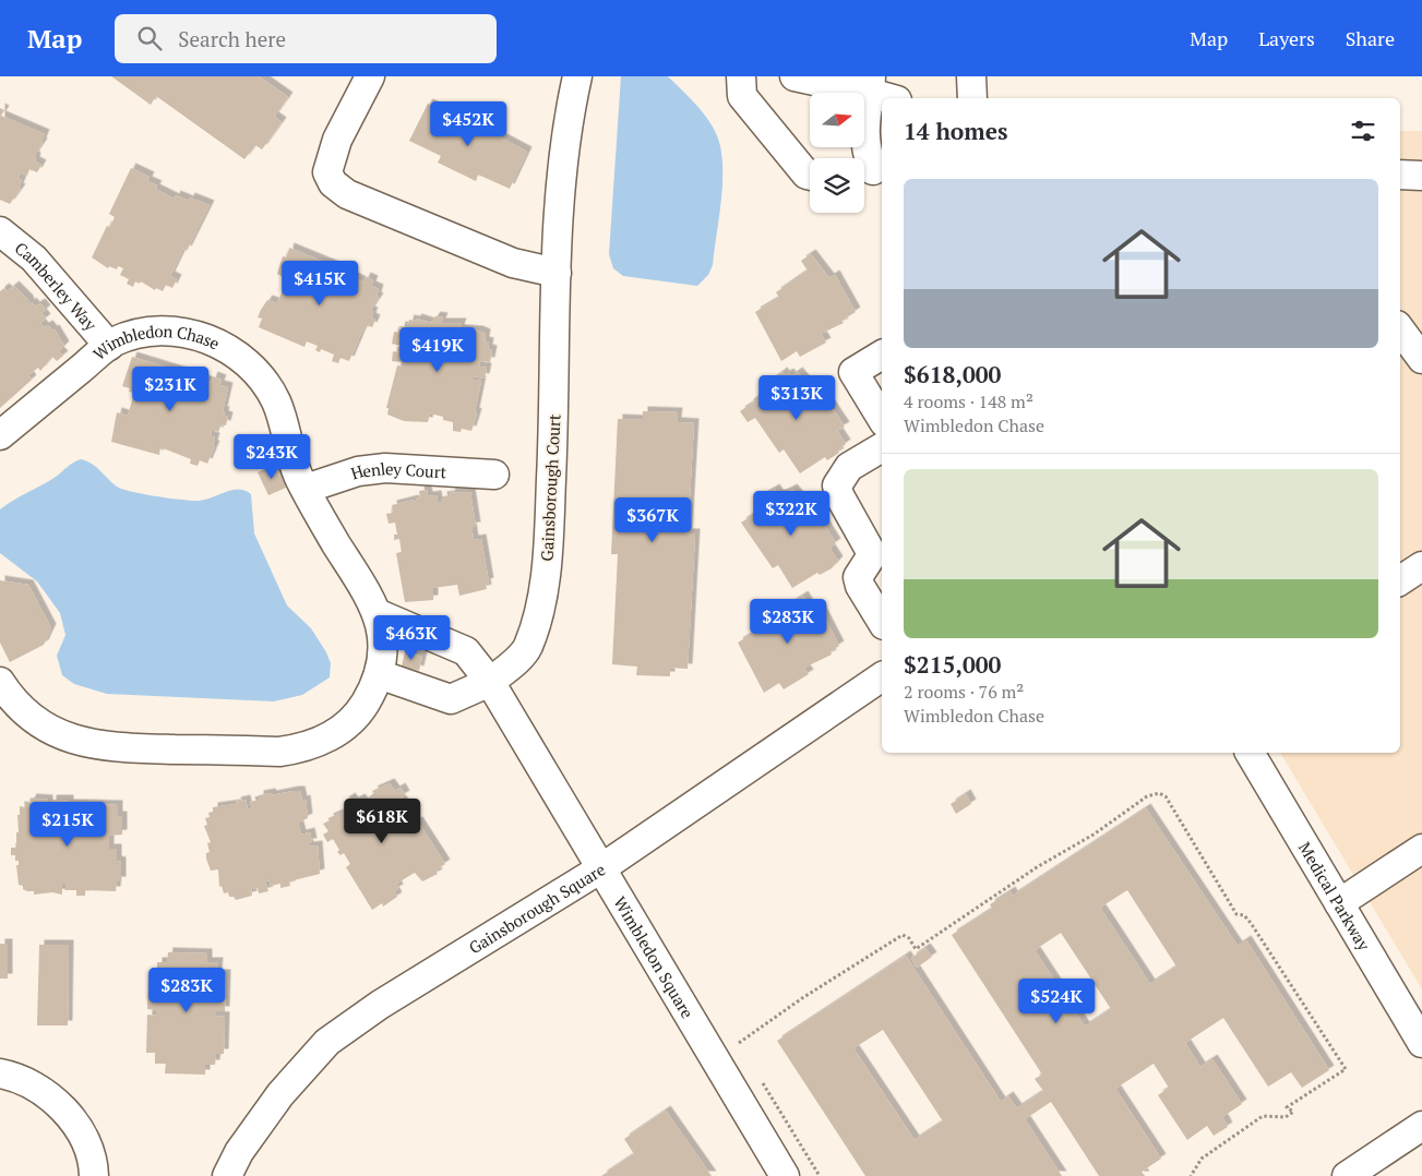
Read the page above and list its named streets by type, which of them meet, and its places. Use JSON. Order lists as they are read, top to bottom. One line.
{"streets":{"street":["Camberley Way","Wimbledon Chase","Henley Court","Gainsborough Court","Medical Parkway","Gainsborough Square","Wimbledon Square"]},"crossings":[["Camberley Way","Wimbledon Chase"],["Wimbledon Chase","Henley Court"],["Gainsborough Court","Wimbledon Square"],["Gainsborough Square","Wimbledon Square"]],"north":"right","page":{"header":"Map","search":"Search here","nav":["Map","Layers","Share"],"heading":"14 homes","price":["$452K","$415K","$419K","$231K","$313K","$243K","$322K","$367K","$283K","$463K","$618K","$215K","$283K","$524K"],"list":[{"name":"$618,000","note":"4 rooms · 148 m² · Wimbledon Chase"},{"name":"$215,000","note":"2 rooms · 76 m² · Wimbledon Chase"}]}}
